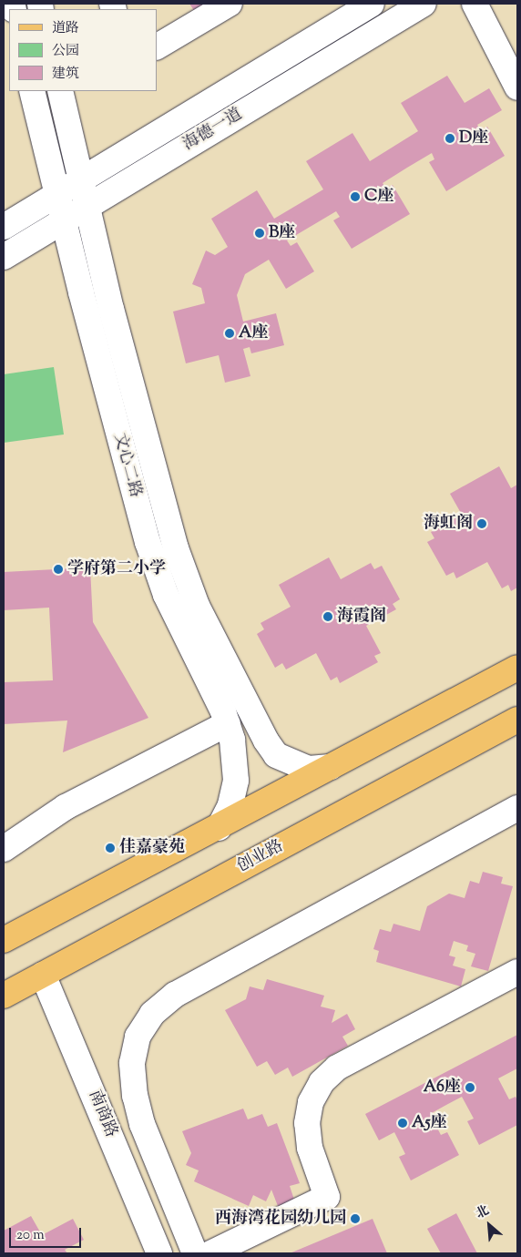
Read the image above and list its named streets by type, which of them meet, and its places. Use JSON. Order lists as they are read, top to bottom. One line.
{"streets":{"main road":["创业路"],"street":["海德一道","文心二路","南商路"]},"crossings":[["海德一道","文心二路"],["创业路","南商路"]],"places":["D座","C座","B座","A座","海虹阁","学府第二小学","海霞阁","佳嘉豪苑","A6座","A5座","西海湾花园幼儿园"],"legend":["道路","公园","建筑"],"scale_bar":"20 m","north":"top left"}
